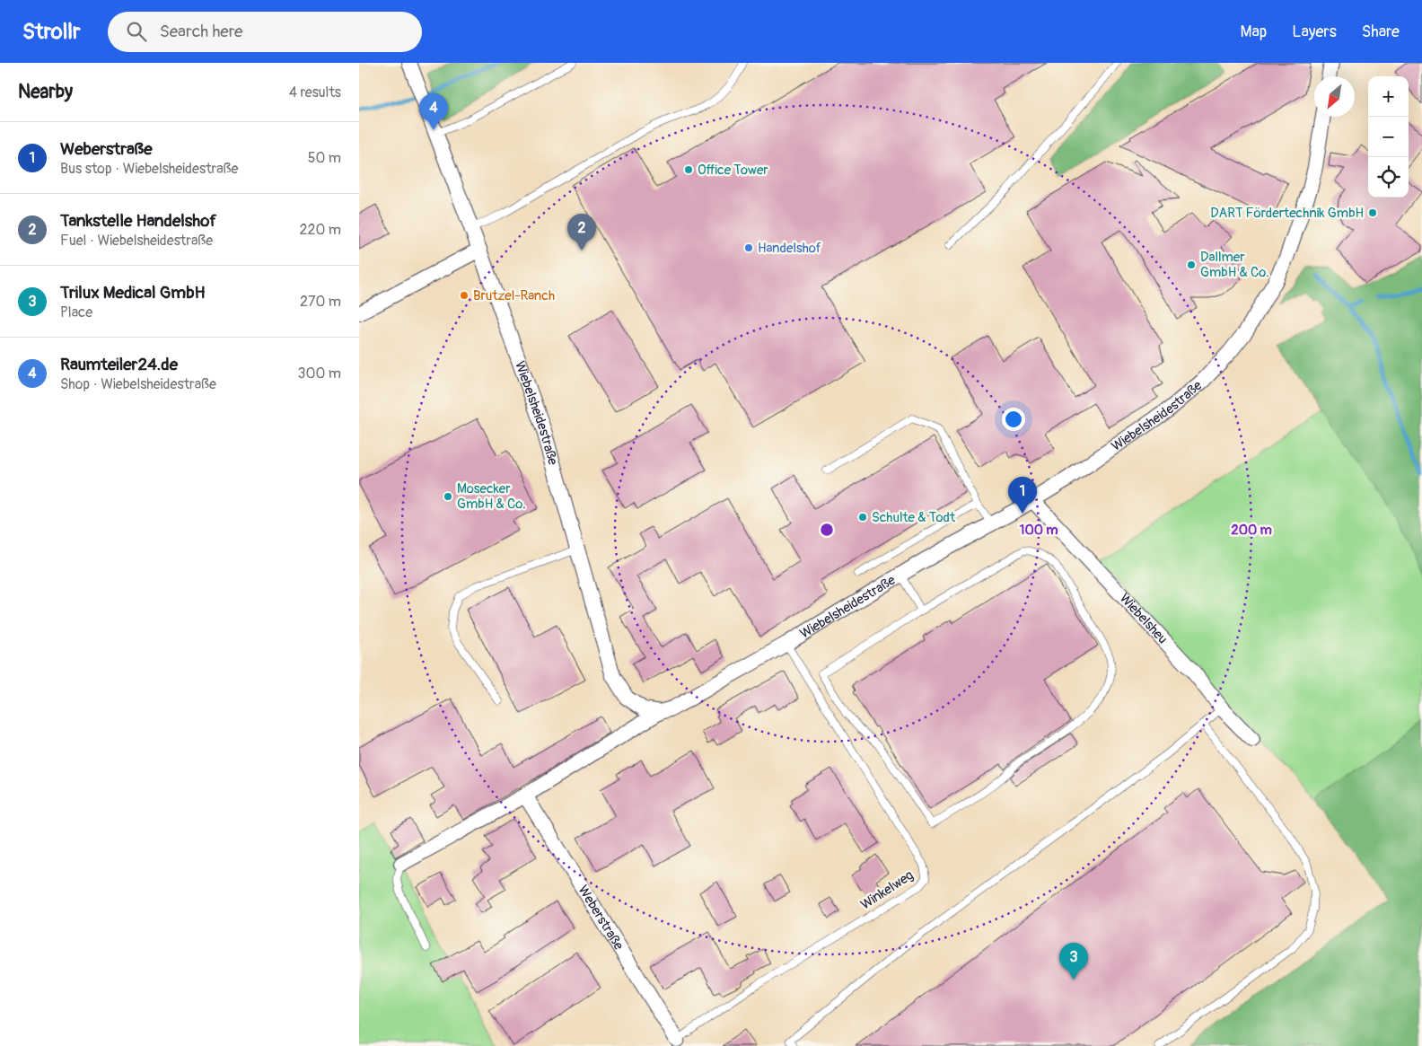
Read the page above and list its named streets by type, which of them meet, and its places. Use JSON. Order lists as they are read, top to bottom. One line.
{"streets":{"street":["Wiebelsheidestraße","Wiebelsheu","Weberstraße"],"lane":["Winkelweg"]},"crossings":[["Wiebelsheidestraße","Wiebelsheu"],["Wiebelsheidestraße","Winkelweg"],["Winkelweg","Weberstraße"]],"places":["Office Tower","DART Fördertechnik GmbH","Handelshof","Dallmer GmbH & Co.","Brutzel-Ranch","Mosecker GmbH & Co.","Schulte & Todt"],"north":"bottom left","page":{"header":"Strollr","search":"Search here","nav":["Map","Layers","Share"],"heading":["Nearby","4 results"],"map_buttons":["+","−"],"pins":["4","2","1","3"],"list":[{"mark":"1","name":"Weberstraße","note":"Bus stop · Wiebelsheidestraße","value":"50 m"},{"mark":"2","name":"Tankstelle Handelshof","note":"Fuel · Wiebelsheidestraße","value":"220 m"},{"mark":"3","name":"Trilux Medical GmbH","note":"Place","value":"270 m"},{"mark":"4","name":"Raumteiler24.de","note":"Shop · Wiebelsheidestraße","value":"300 m"}]},"rings":["100 m","200 m"]}
